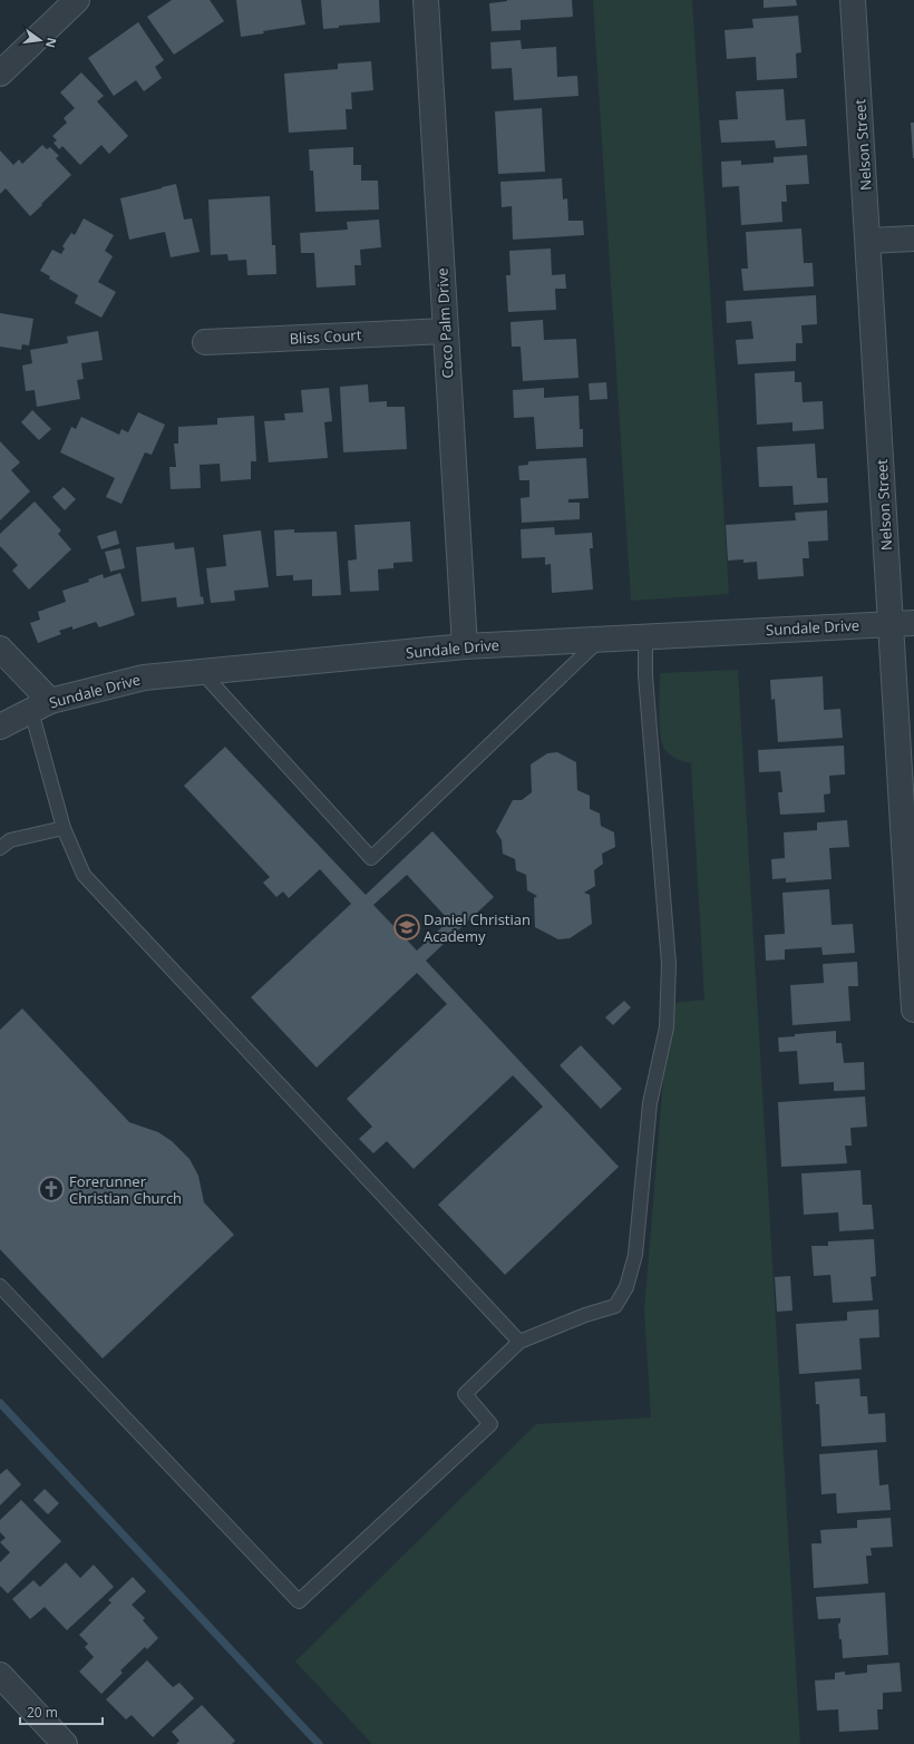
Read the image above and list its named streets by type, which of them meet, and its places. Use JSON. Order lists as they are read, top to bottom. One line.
{"streets":{"street":["Nelson Street","Coco Palm Drive","Bliss Court","Sundale Drive"]},"crossings":[["Nelson Street","Sundale Drive"],["Coco Palm Drive","Bliss Court"],["Coco Palm Drive","Sundale Drive"]],"places":{"school or university":["Daniel Christian Academy"],"church":["Forerunner Christian Church"]},"scale_bar":"20 m","north":"right"}
